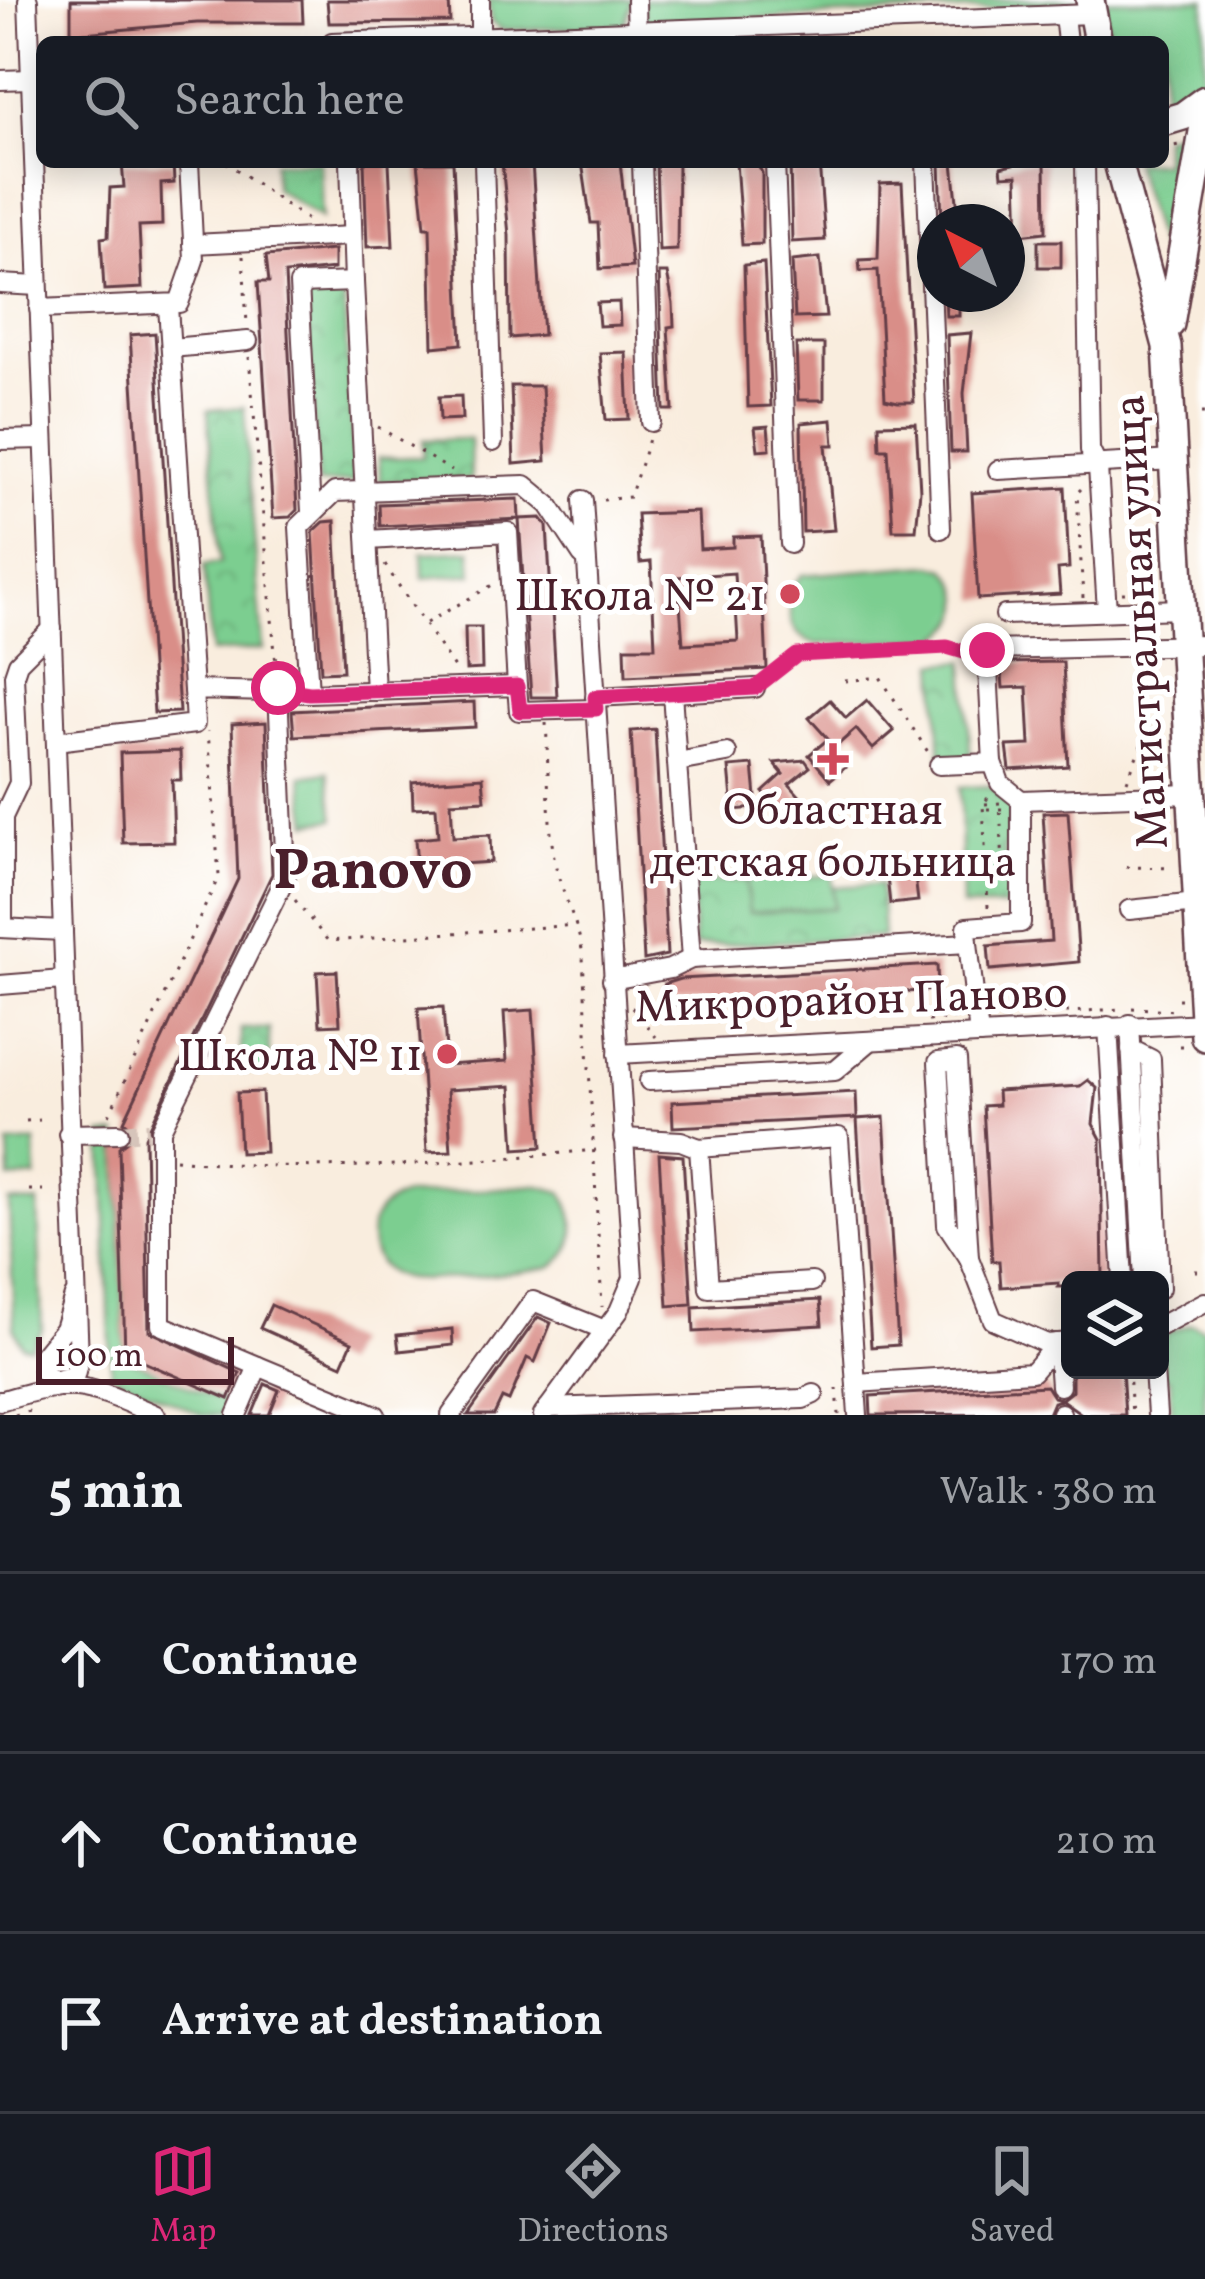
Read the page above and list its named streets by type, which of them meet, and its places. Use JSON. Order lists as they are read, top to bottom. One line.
{"streets":{"highway":["Магистральная улица"],"street":["Микрорайон Паново"]},"crossings":[["Магистральная улица","Микрорайон Паново"]],"districts":["Panovo"],"places":{"other":["Школа № 21","Школа № 11"],"health":["Областная детская больница"]},"scale_bar":"100 m","north":"top left","page":{"search":"Search here","scale":"100 m","heading":["5 min","Walk · 380 m"],"list":[["Continue","170 m"],["Continue","210 m"],"Arrive at destination"],"nav":["Map","Directions","Saved"]}}
